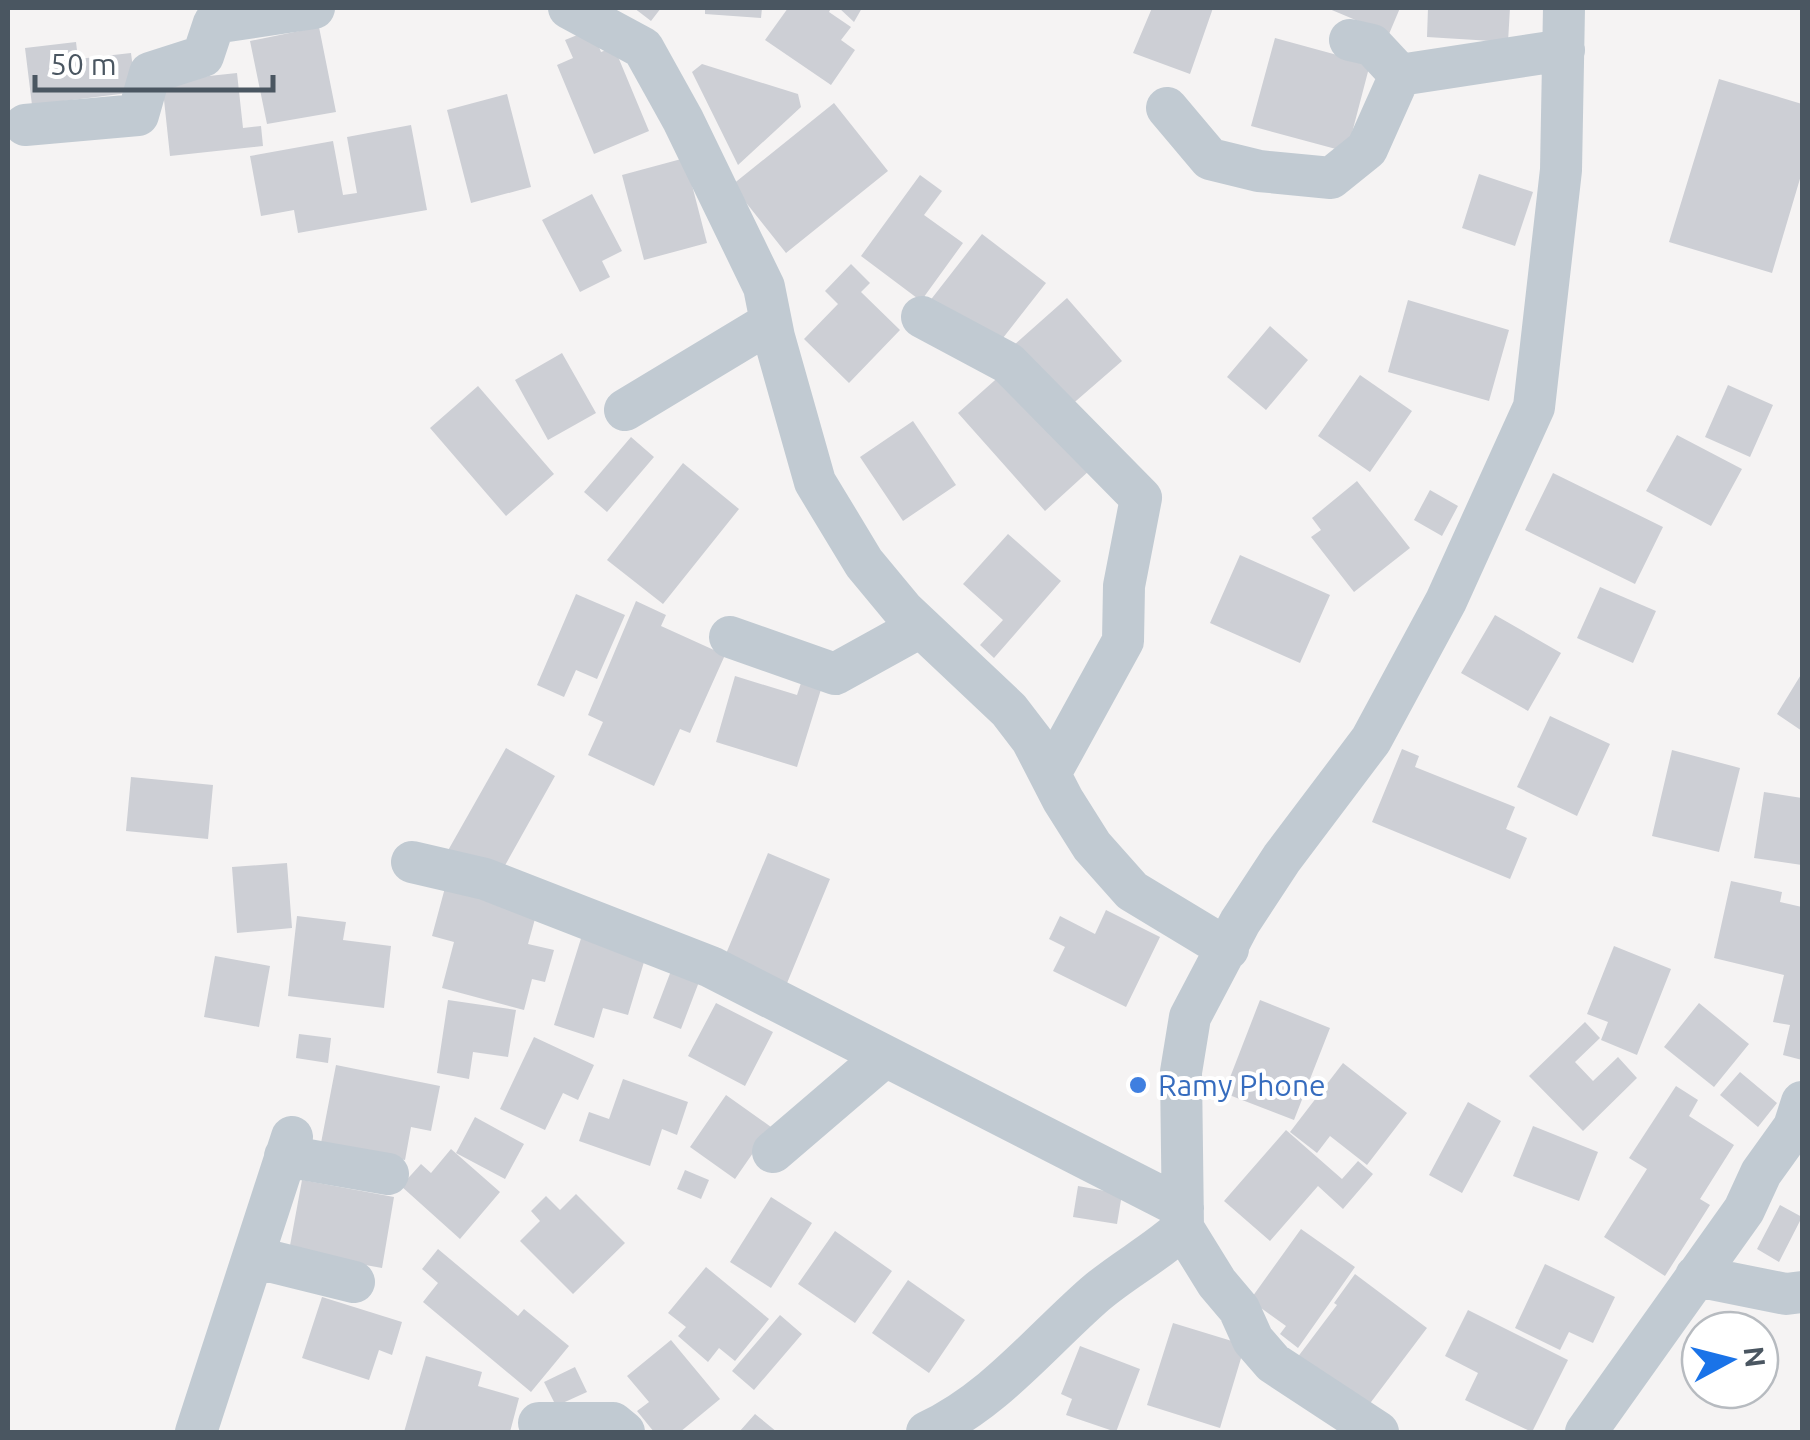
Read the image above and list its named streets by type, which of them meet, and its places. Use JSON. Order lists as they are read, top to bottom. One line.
{"places":["Ramy Phone"],"scale_bar":"50 m","north":"right"}
